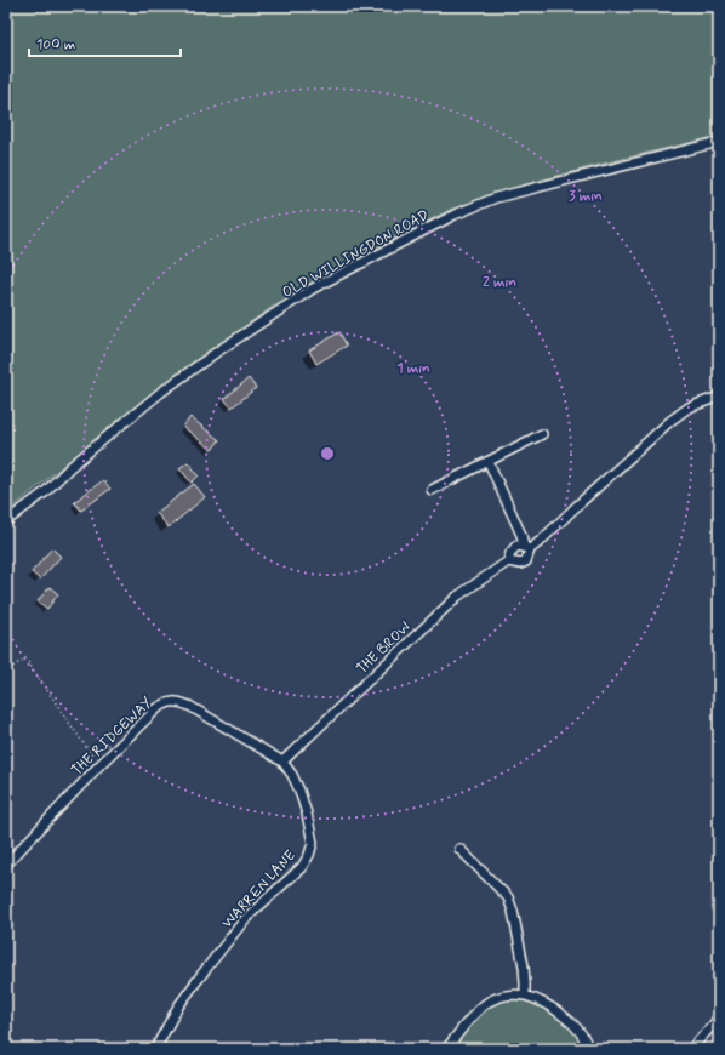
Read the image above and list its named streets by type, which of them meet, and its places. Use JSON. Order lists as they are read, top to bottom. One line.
{"streets":{"street":["OLD WILLINGDON ROAD","THE BROW","THE RIDGEWAY","WARREN LANE"]},"crossings":[["THE BROW","THE RIDGEWAY"],["THE BROW","WARREN LANE"],["THE RIDGEWAY","WARREN LANE"]],"scale_bar":"100 m","rings":["3 min","2 min","1 min"]}
